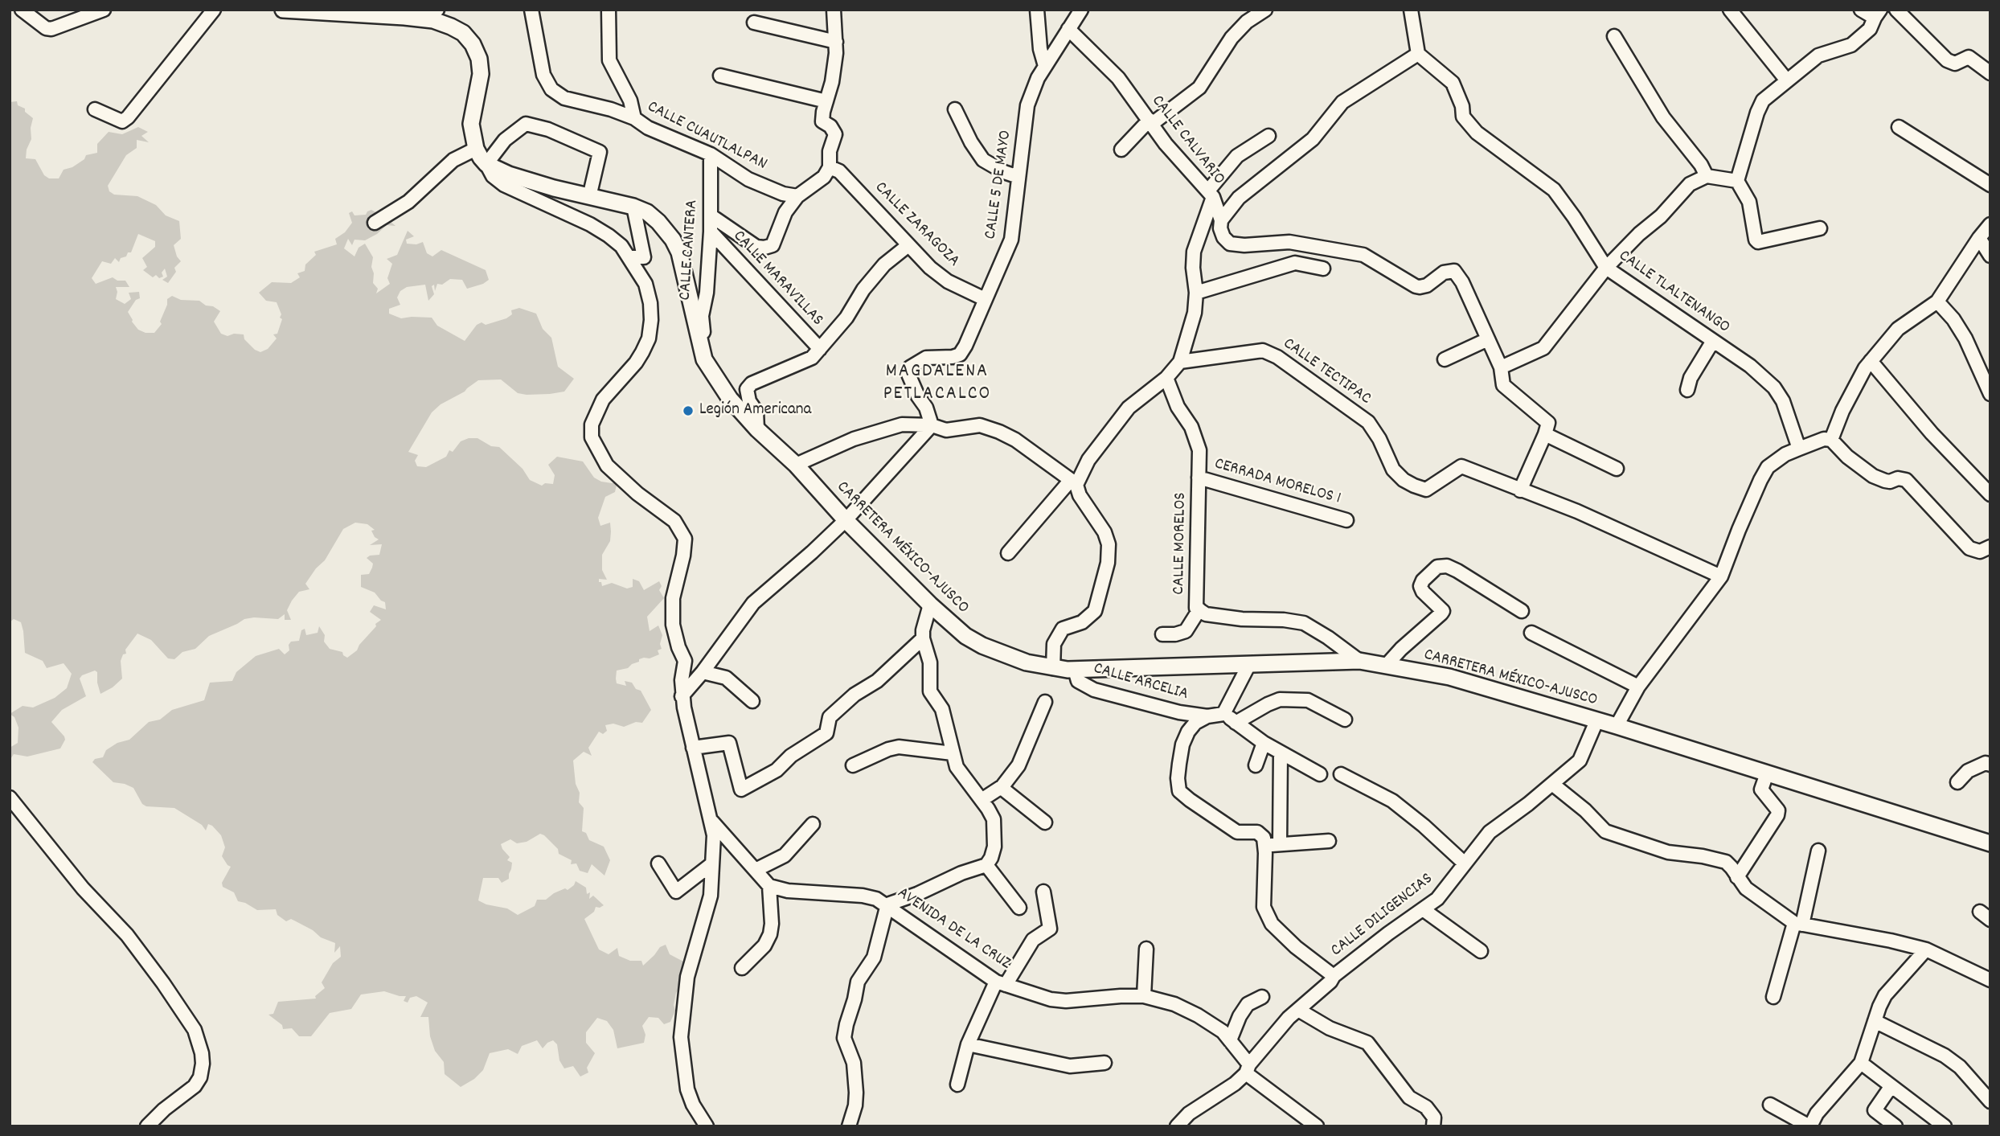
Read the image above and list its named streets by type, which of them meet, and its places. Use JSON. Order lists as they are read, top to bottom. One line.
{"streets":{"main road":["CARRETERA MÉXICO-AJUSCO"],"street":["CALLE CUAUTLALPAN","CALLE CALVARIO","CALLE 5 DE MAYO","CALLE ZARAGOZA","CALLE CANTERA","CALLE MARAVILLAS","CALLE TLALTENANGO","CALLE TECTIPAC","CERRADA MORELOS 1","CALLE MORELOS","CALLE ARCELIA","CALLE DILIGENCIAS","AVENIDA DE LA CRUZ"]},"crossings":[["CALLE CUAUTLALPAN","CALLE CANTERA"],["CALLE CALVARIO","CALLE 5 DE MAYO"],["CALLE CALVARIO","CALLE TECTIPAC"],["CALLE 5 DE MAYO","CALLE ZARAGOZA"],["CALLE ZARAGOZA","CALLE MARAVILLAS"],["CALLE CANTERA","CALLE MARAVILLAS"],["CALLE CANTERA","CARRETERA MÉXICO-AJUSCO"],["CALLE MARAVILLAS","CARRETERA MÉXICO-AJUSCO"],["CERRADA MORELOS 1","CALLE MORELOS"],["CALLE MORELOS","CARRETERA MÉXICO-AJUSCO"],["CARRETERA MÉXICO-AJUSCO","CALLE ARCELIA"],["CARRETERA MÉXICO-AJUSCO","CALLE DILIGENCIAS"],["CALLE DILIGENCIAS","AVENIDA DE LA CRUZ"]],"districts":["MAGDALENA PETLACALCO"],"places":["Legión Americana"]}
